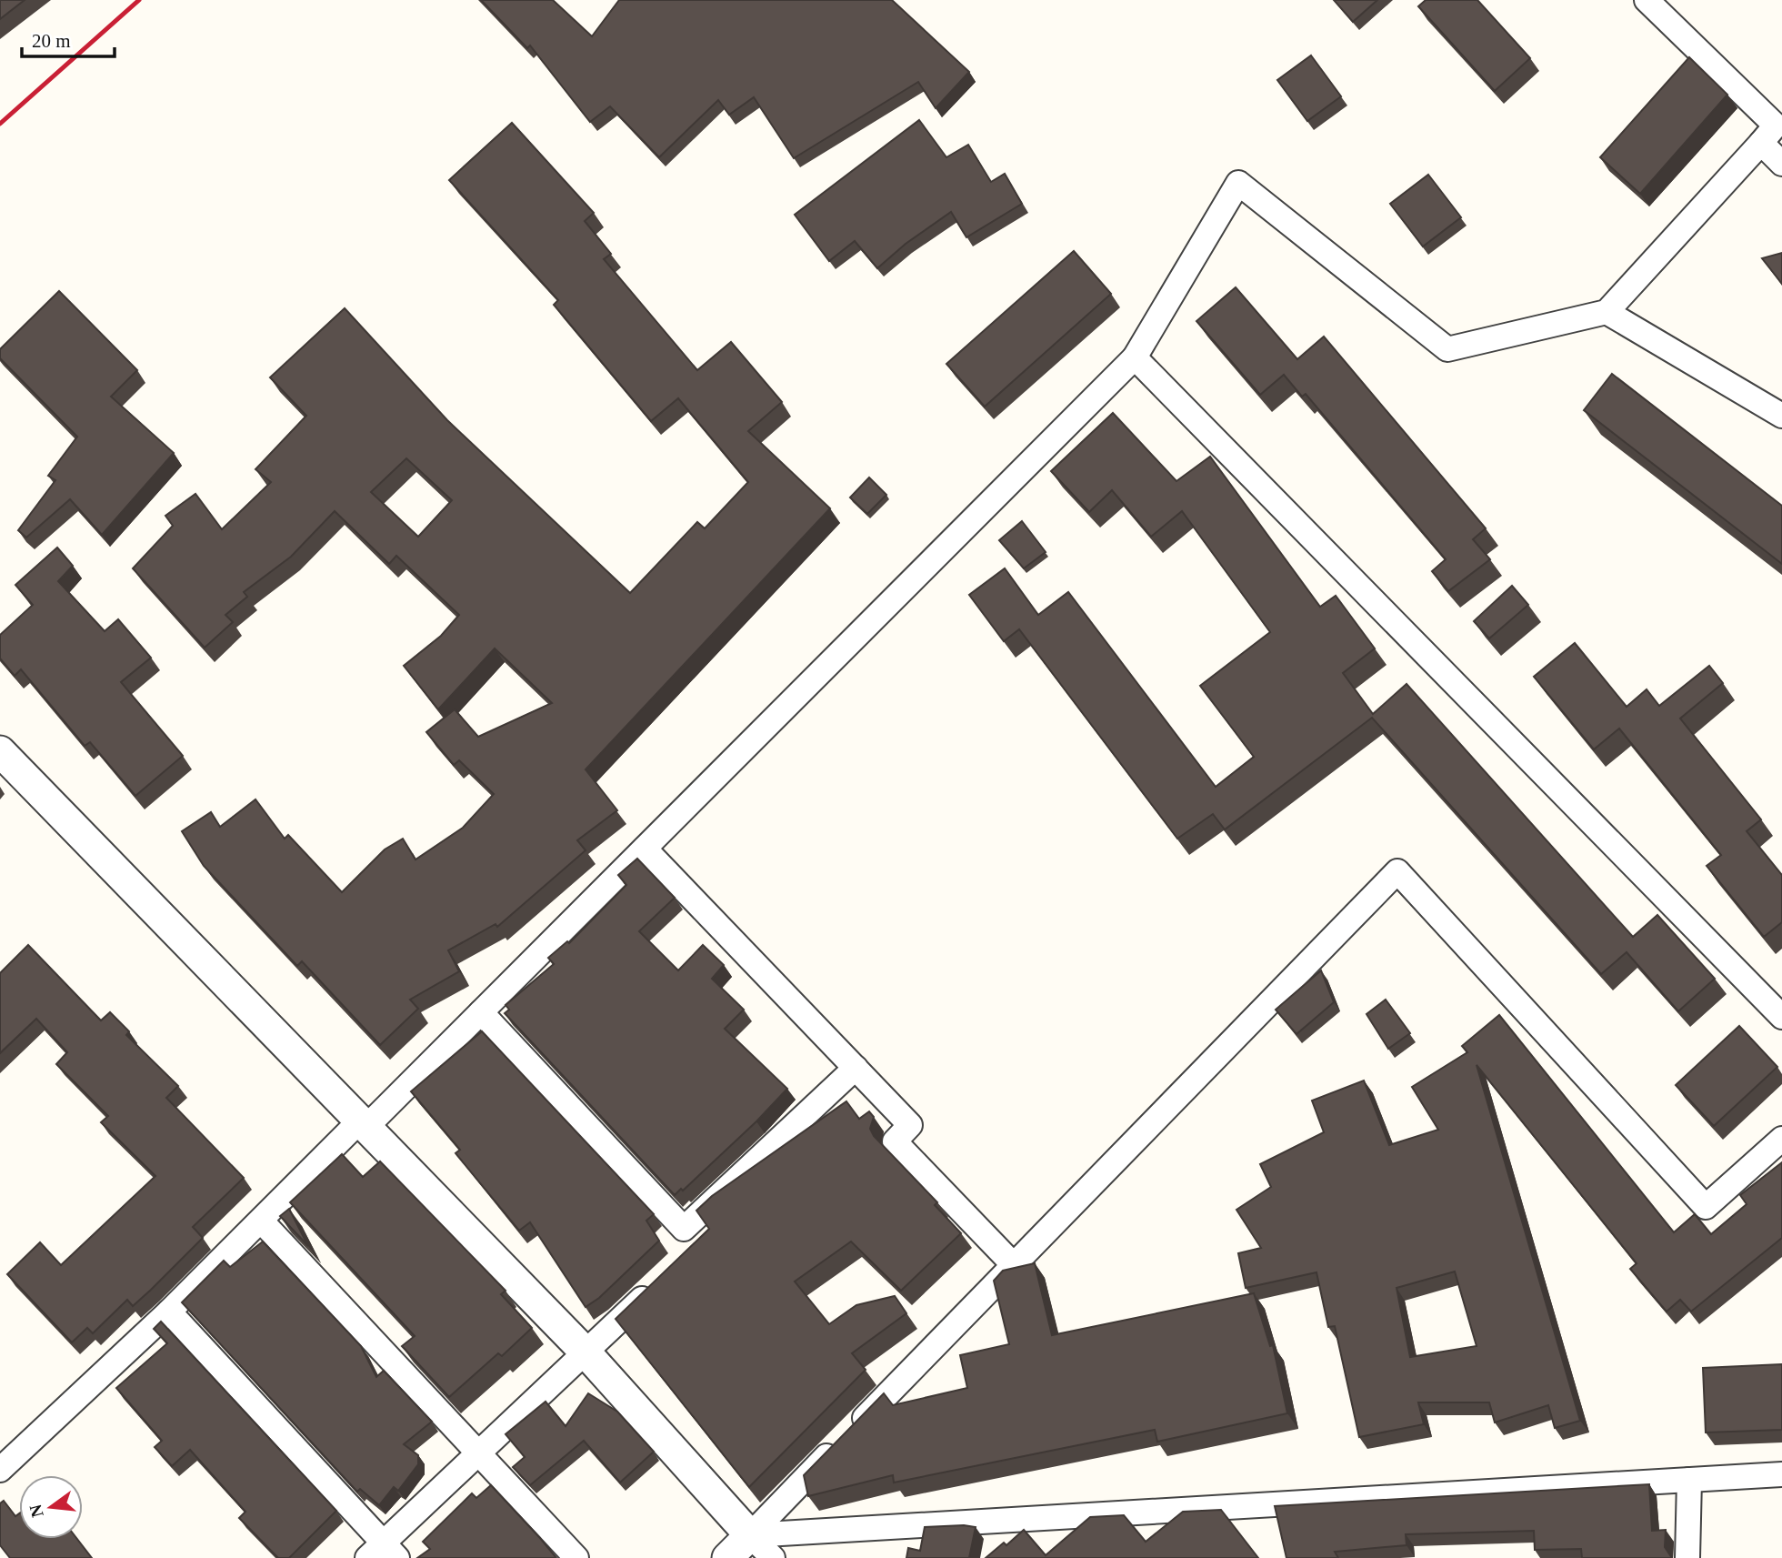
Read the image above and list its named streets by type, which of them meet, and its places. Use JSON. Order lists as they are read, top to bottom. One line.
{"scale_bar":"20 m","north":"left"}
